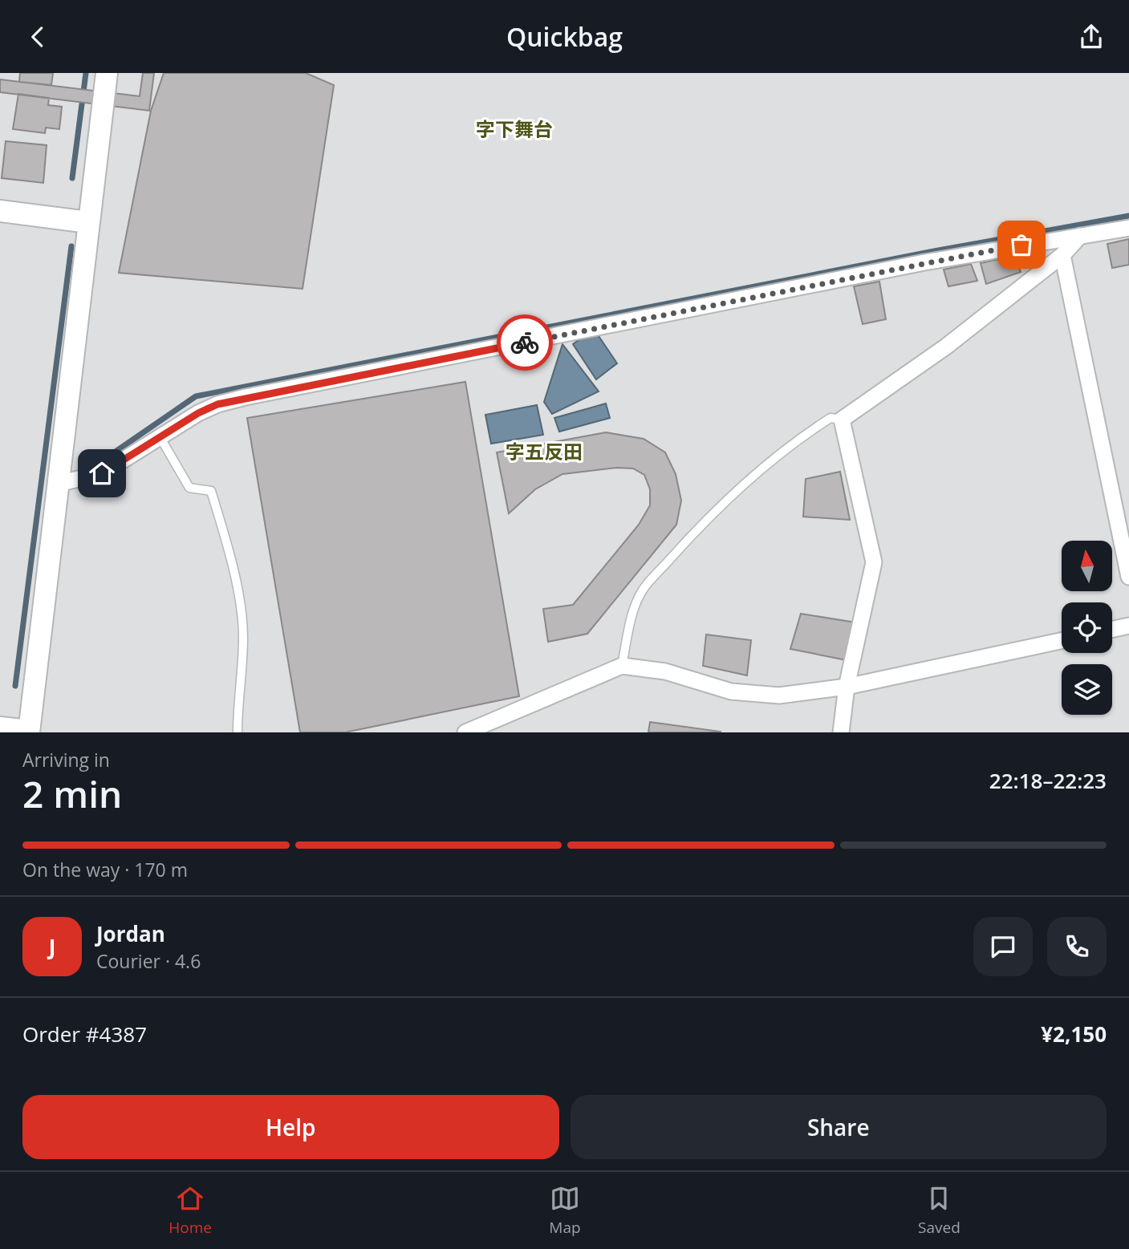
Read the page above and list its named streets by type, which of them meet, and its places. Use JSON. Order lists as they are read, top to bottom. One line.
{"districts":["字下舞台","字五反田"],"north":"top","page":{"header":"Quickbag","heading":["2 min","Arriving in","22:18–22:23"],"panel":["Jordan","Courier · 4.6","Order #4387","¥2,150"],"bar":"On the way · 170 m","round":"J","buttons":["Help","Share"],"tabs":["Home","Map","Saved"]}}
